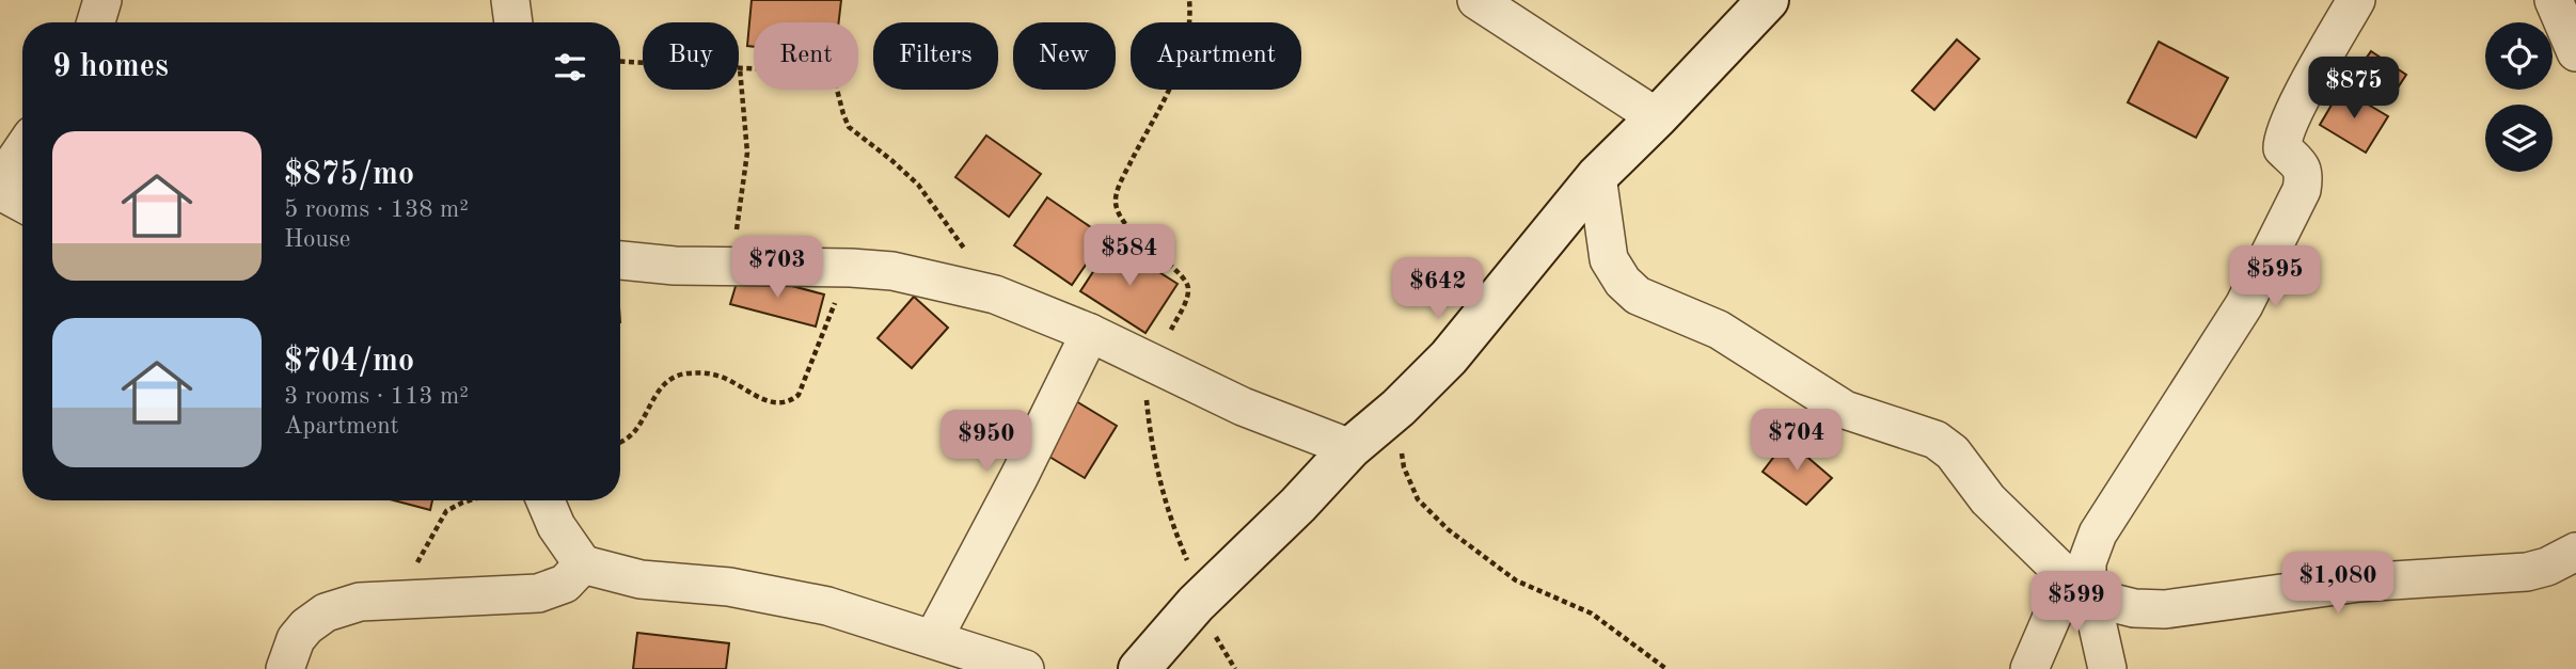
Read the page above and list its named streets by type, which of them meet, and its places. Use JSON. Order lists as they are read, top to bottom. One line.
{"page":{"chip":["Buy","Rent","Filters","New","Apartment"],"heading":"9 homes","price":["$875","$584","$703","$595","$642","$704","$950","$1,080","$599"],"list":[{"name":"$875/mo","note":"5 rooms · 138 m² · House"},{"name":"$704/mo","note":"3 rooms · 113 m² · Apartment"}]}}
